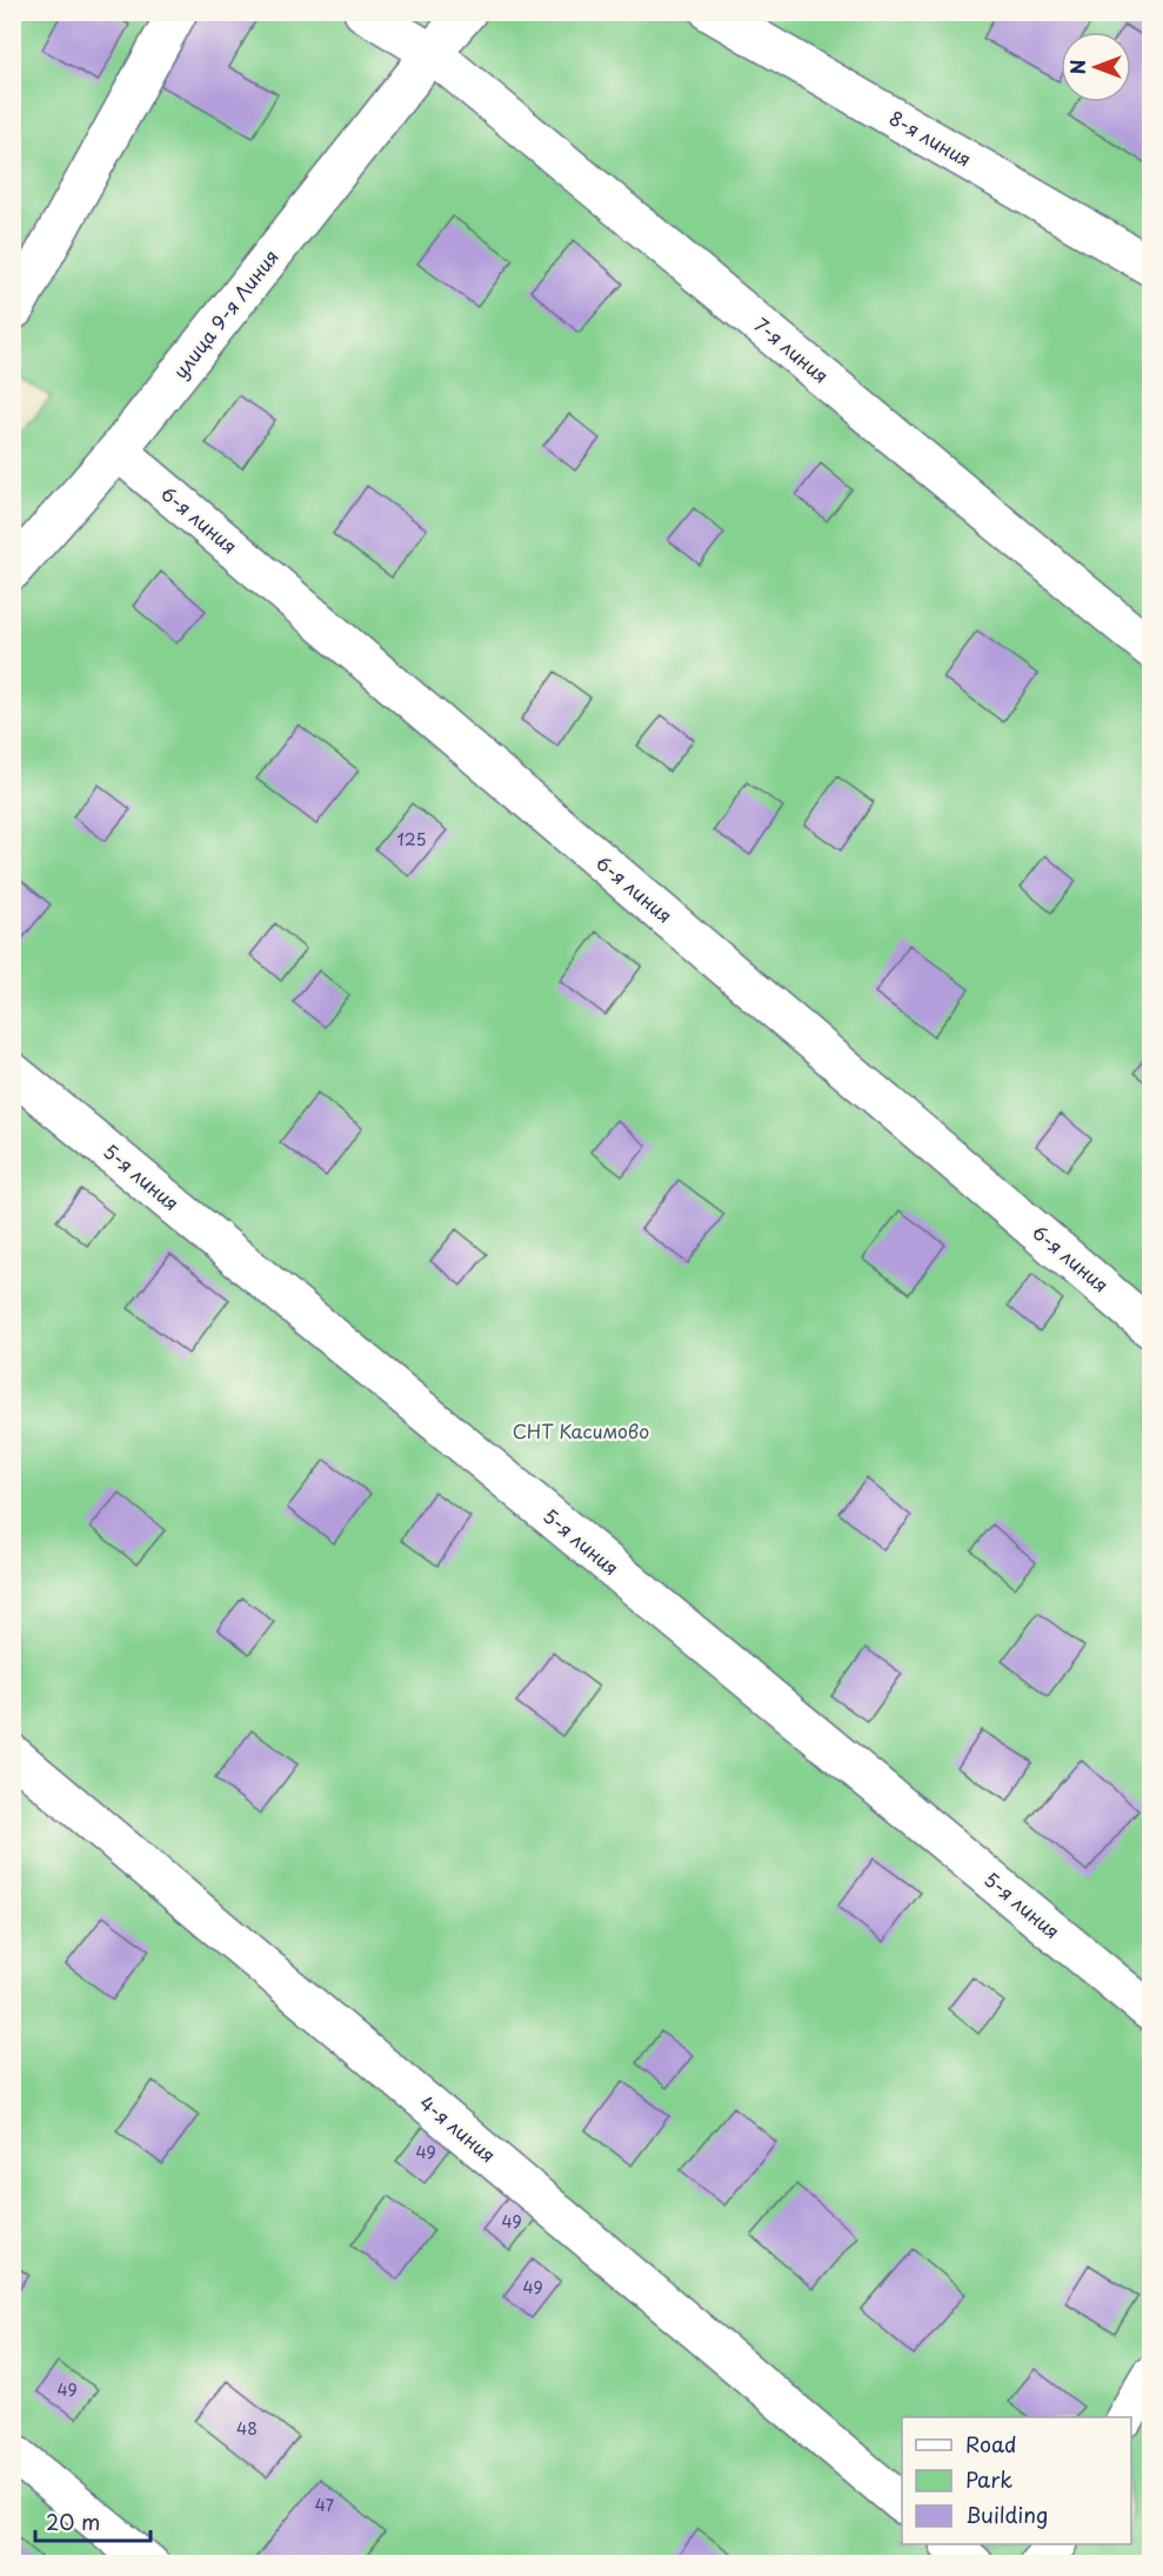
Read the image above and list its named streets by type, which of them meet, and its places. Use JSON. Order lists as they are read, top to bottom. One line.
{"streets":{"street":["8-я линия","улица 9-я Линия","7-я линия","6-я линия","5-я линия","4-я линия"]},"crossings":[["улица 9-я Линия","7-я линия"],["улица 9-я Линия","6-я линия"]],"parks":["СНТ Касимово"],"house_numbers":["125","49","49","49","49","48","47"],"legend":["Road","Park","Building"],"scale_bar":"20 m","north":"left"}
